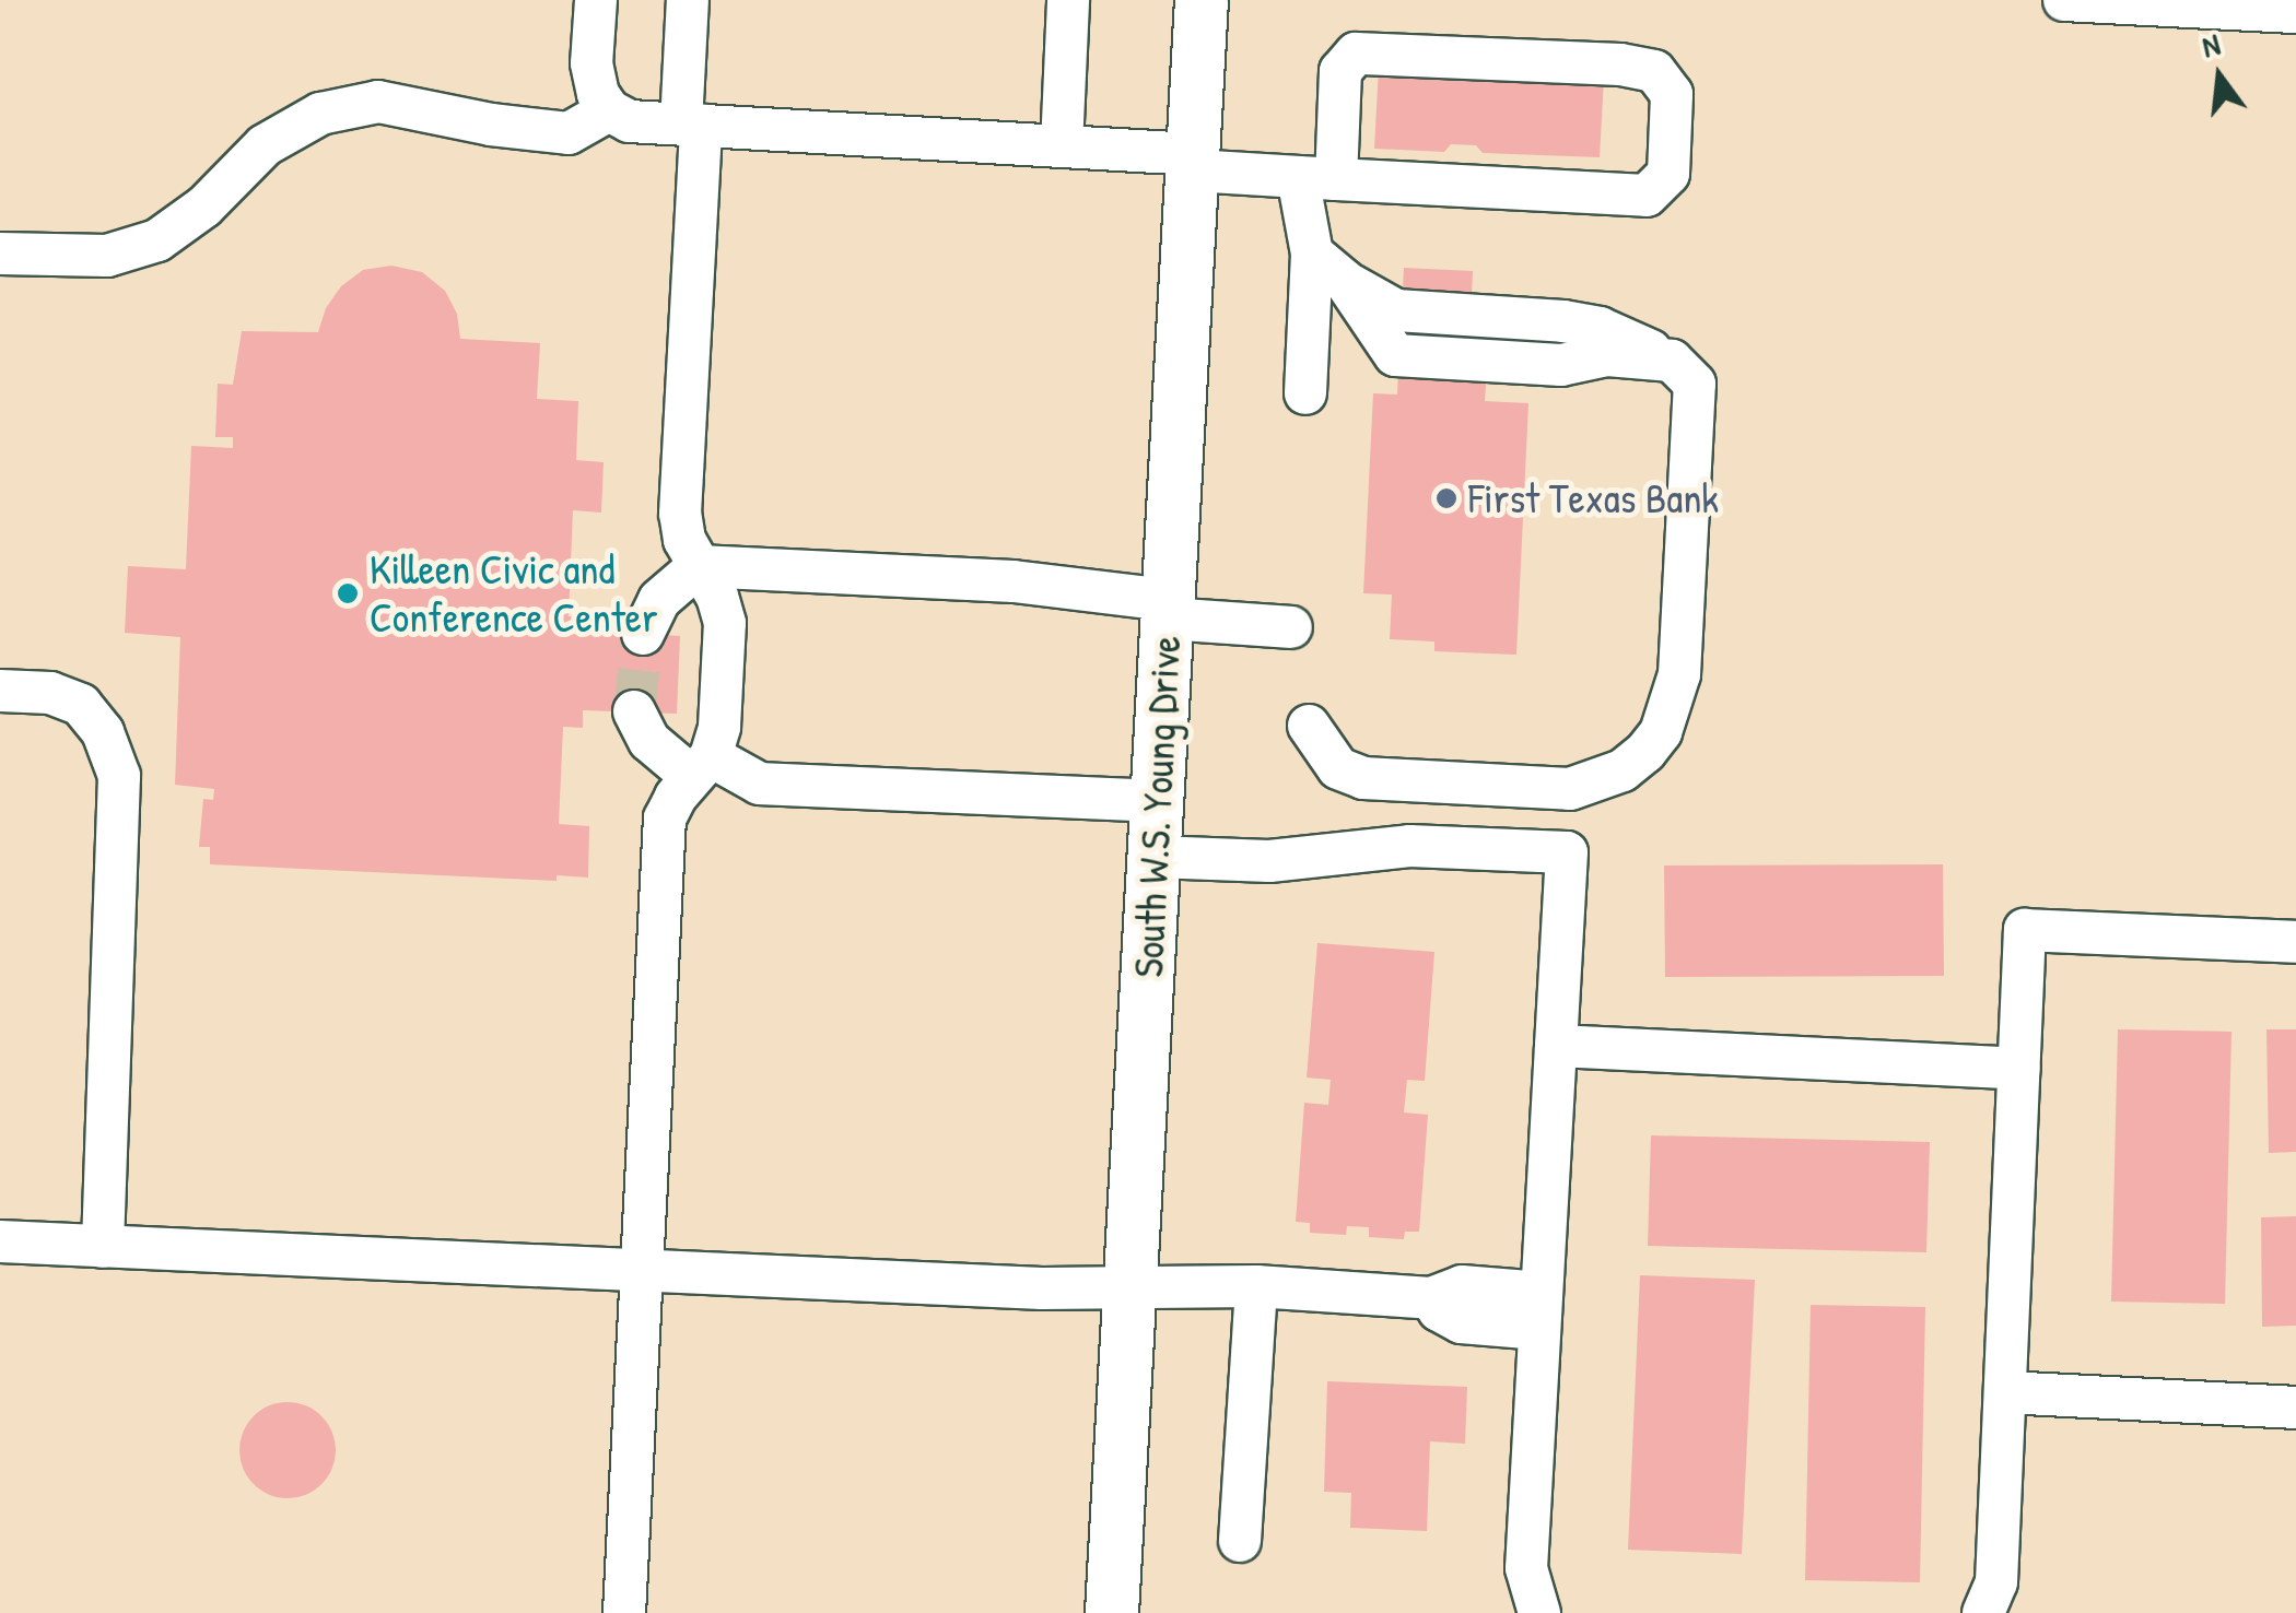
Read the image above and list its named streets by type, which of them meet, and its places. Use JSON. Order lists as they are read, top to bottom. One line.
{"streets":{"main road":["South W.S. Young Drive"]},"places":["First Texas Bank","Killeen Civic and Conference Center"],"north":"top"}
